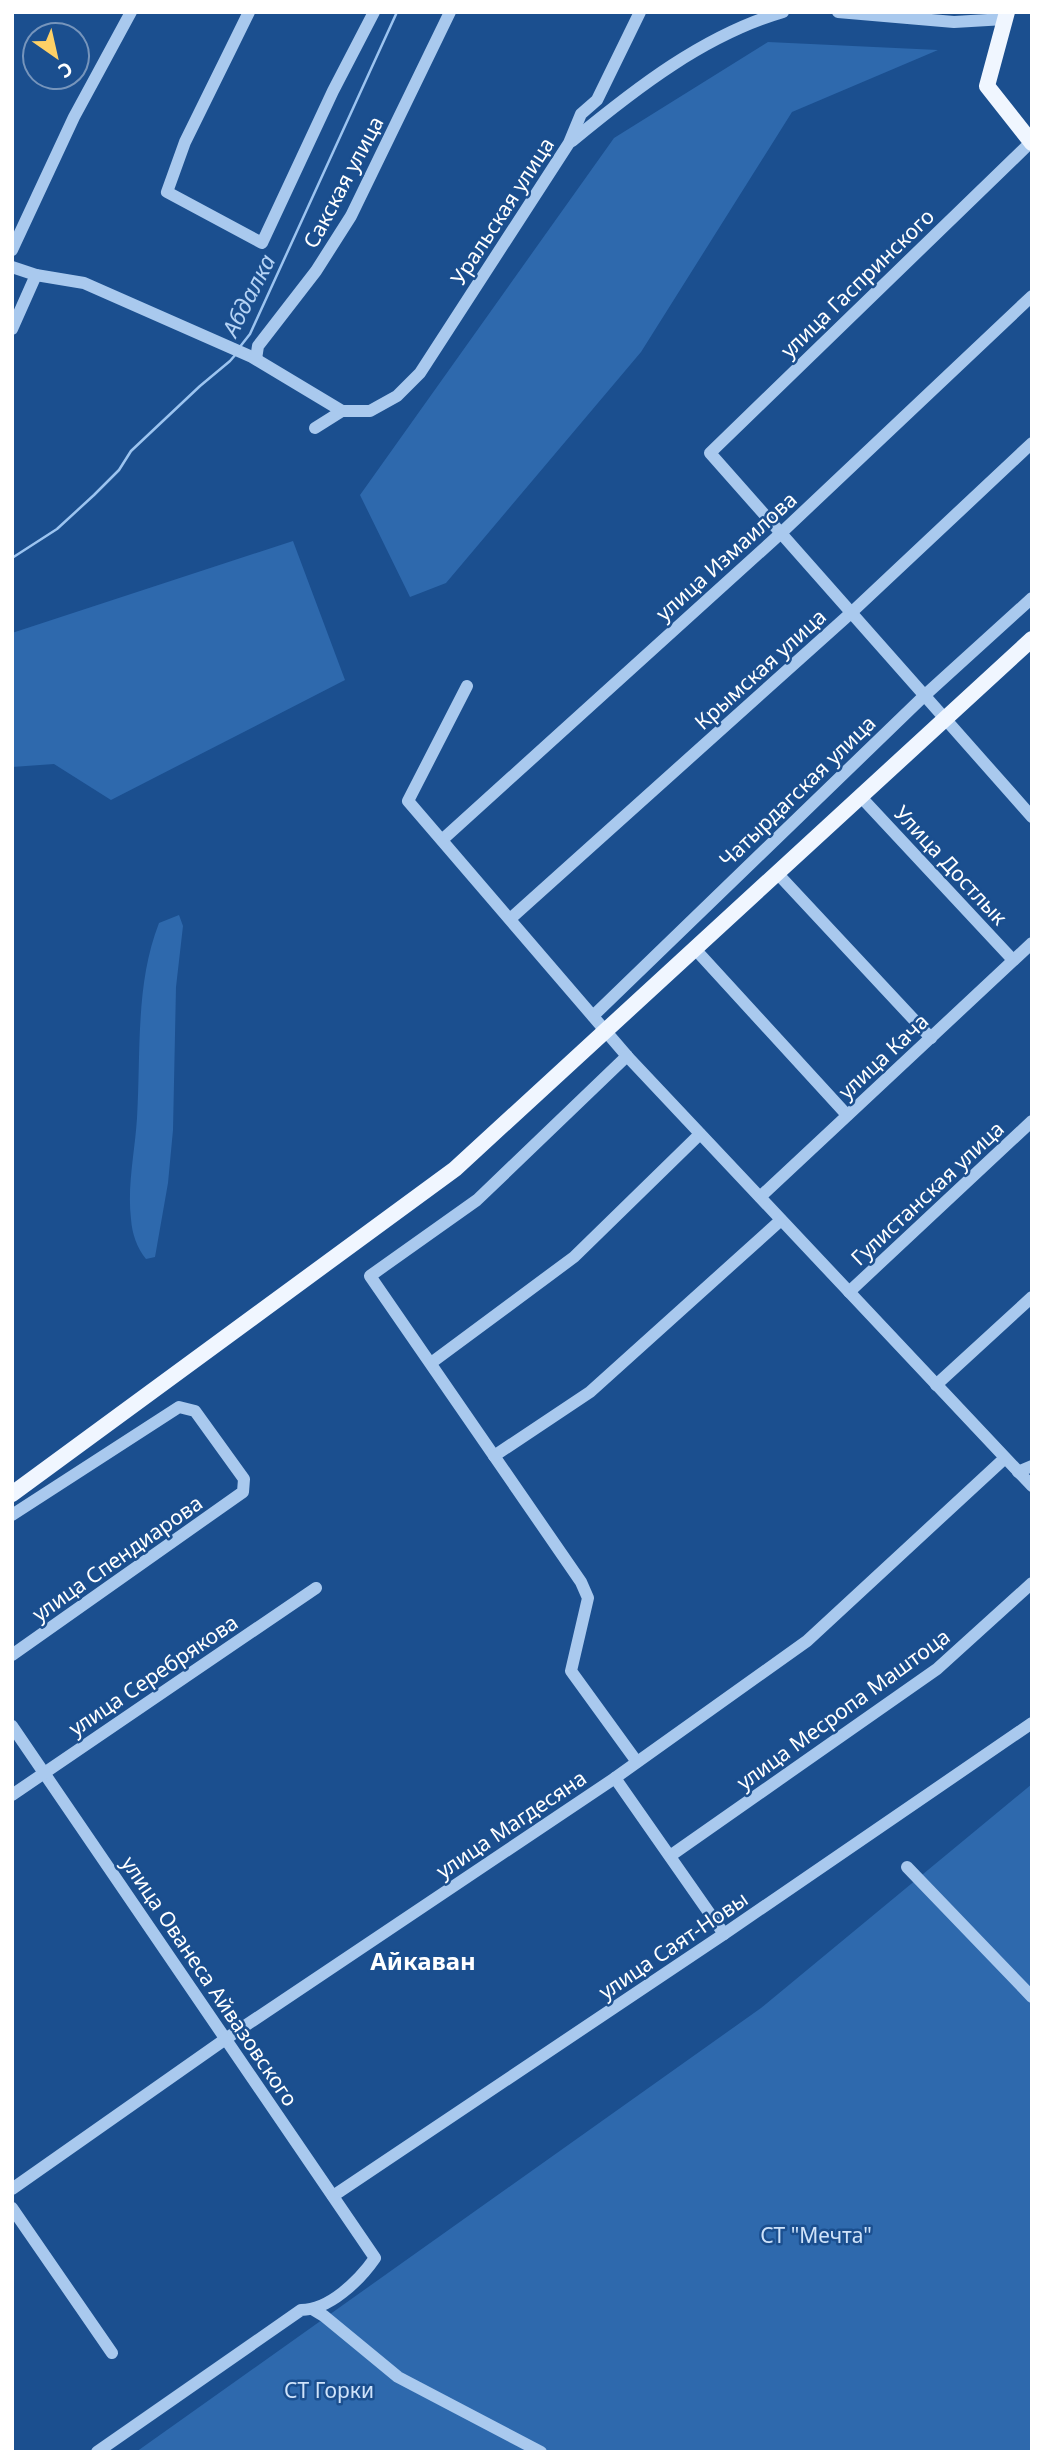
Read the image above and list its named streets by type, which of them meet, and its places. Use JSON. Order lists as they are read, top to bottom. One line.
{"streets":{"street":["Сакская улица","Уральская улица","улица Гаспринского","улица Измаилова","Крымская улица","Чатырдагская улица","Улица Достлык","улица Кача","Гулистанская улица","улица Спендиарова","улица Серебрякова","улица Месропа Маштоца","улица Магдесяна","улица Саят-Новы","улица Ованеса Айвазовского"]},"crossings":[["улица Гаспринского","улица Измаилова"],["Улица Достлык","улица Кача"],["улица Серебрякова","улица Ованеса Айвазовского"],["улица Магдесяна","улица Ованеса Айвазовского"],["улица Саят-Новы","улица Ованеса Айвазовского"]],"districts":["Айкаван"],"water":["Абдалка"],"parks":["СТ \"Мечта\"","СТ Горки"],"north":"bottom right"}
